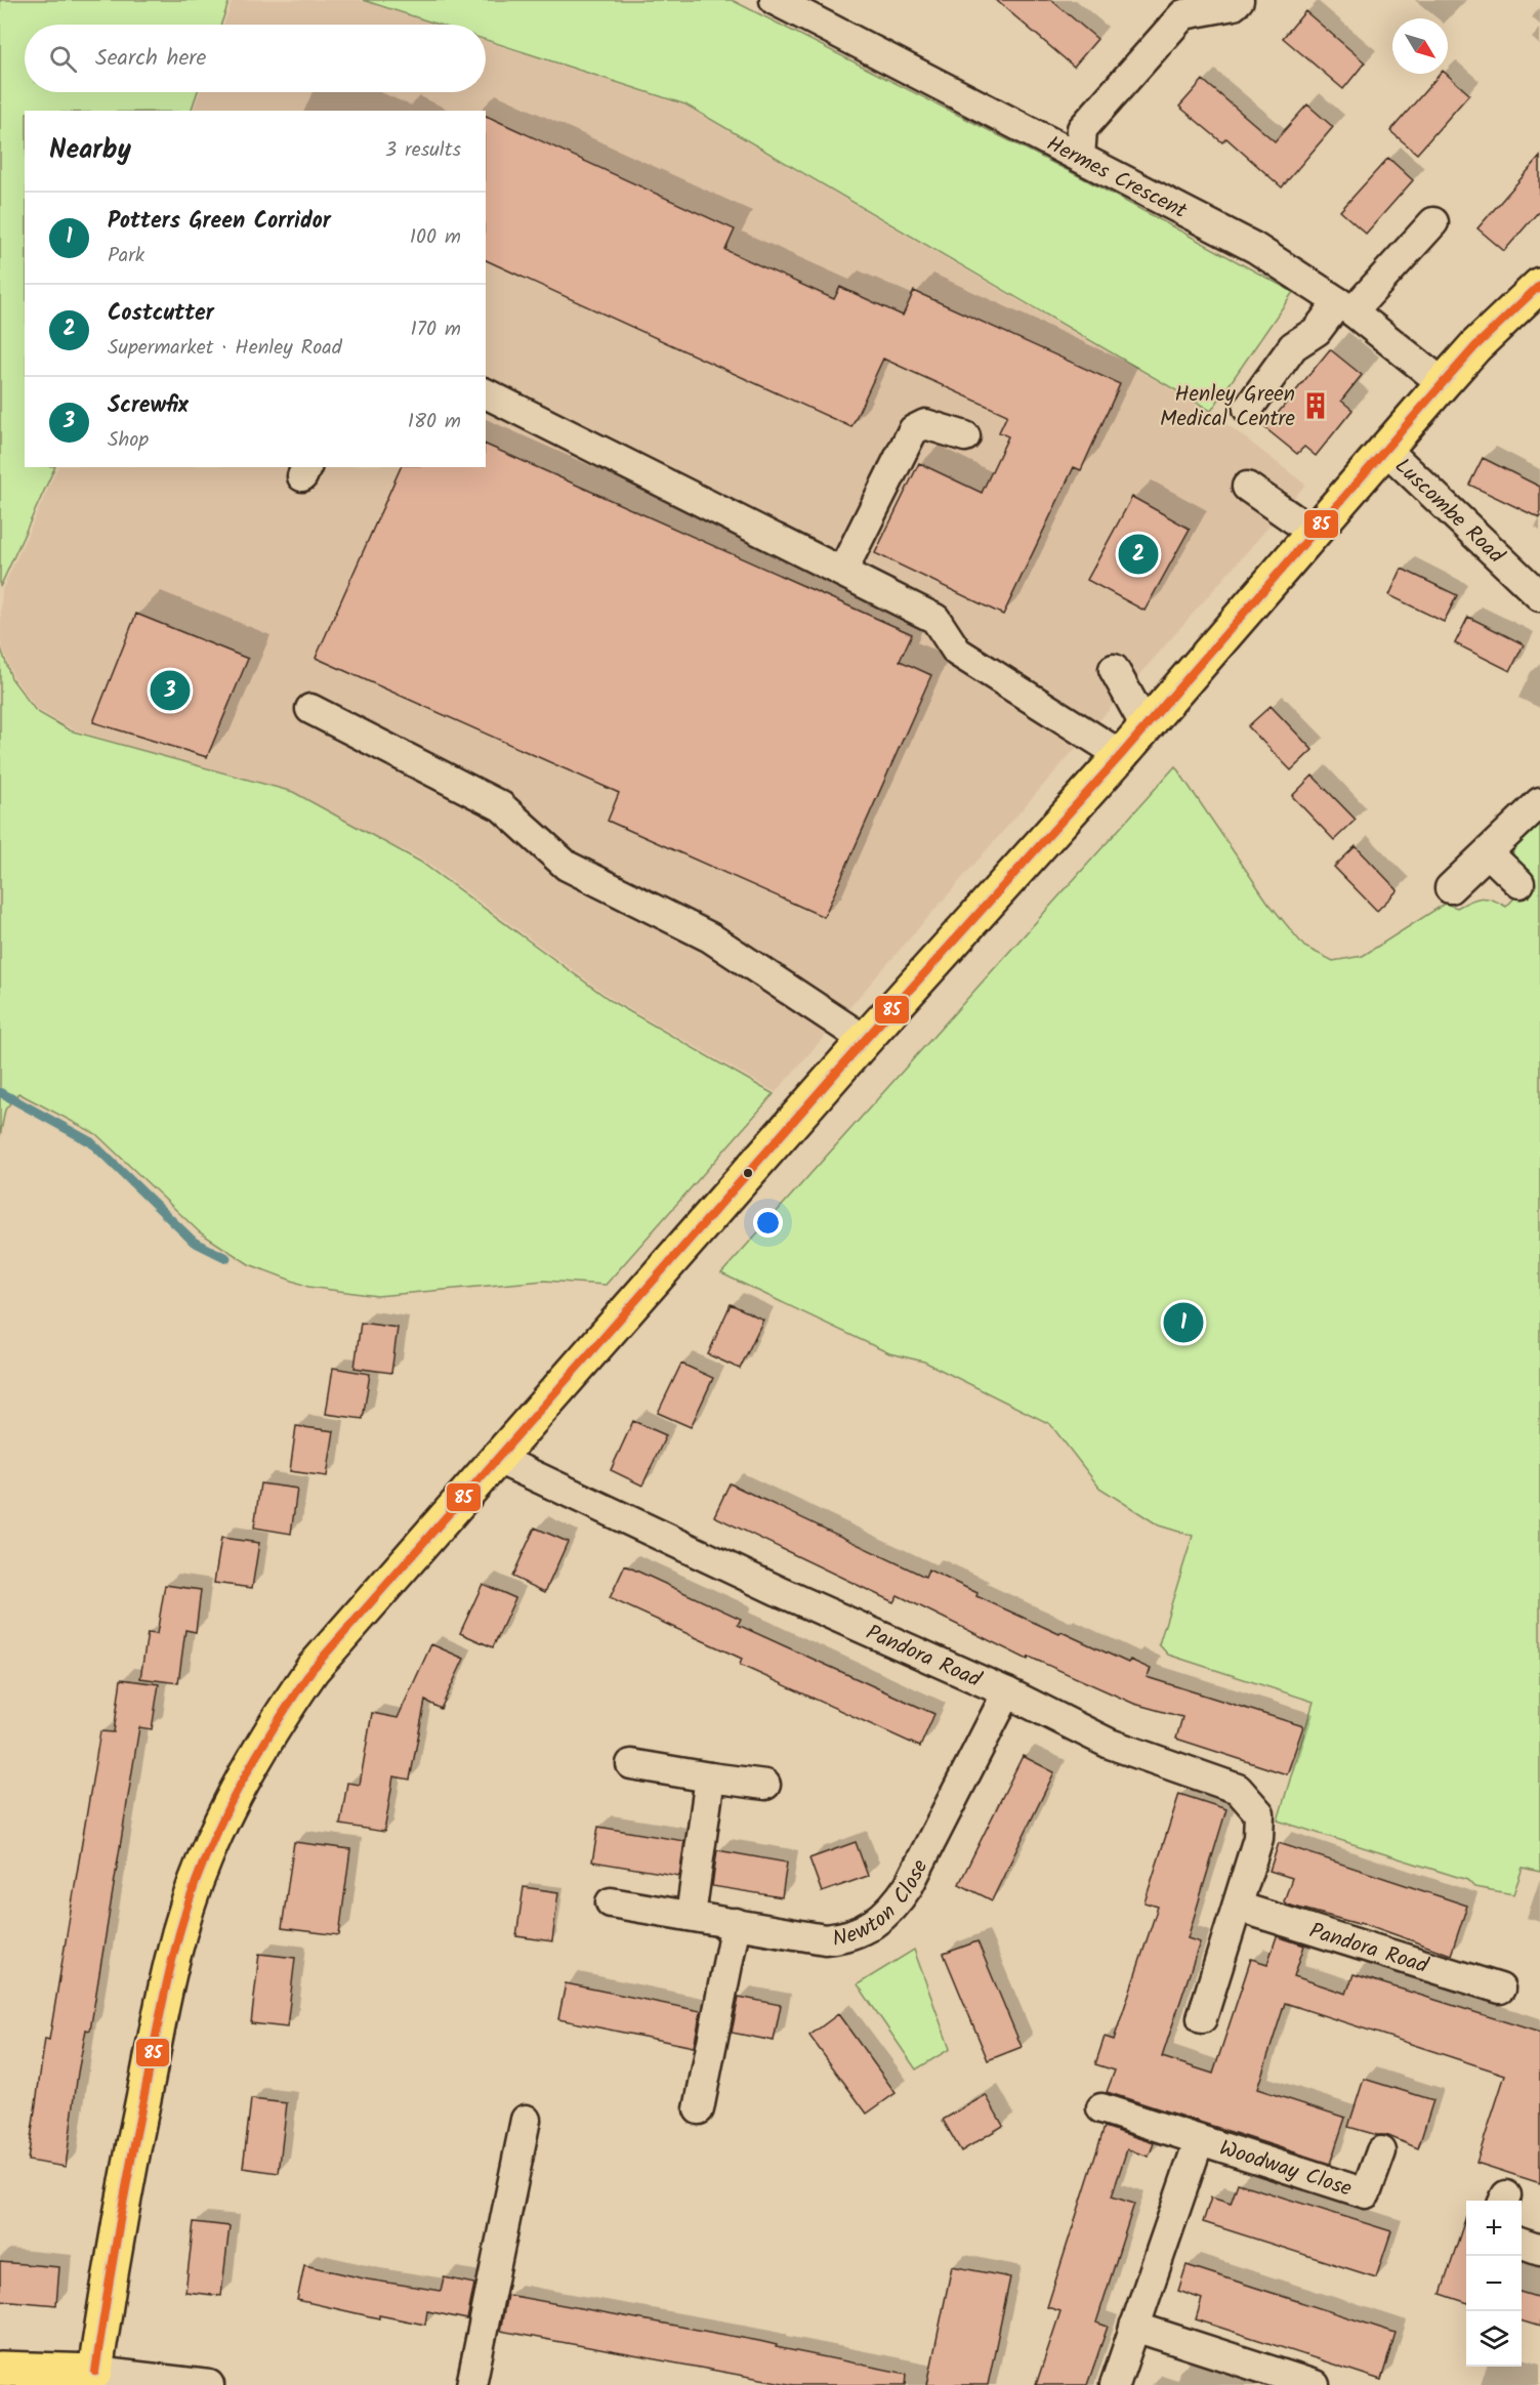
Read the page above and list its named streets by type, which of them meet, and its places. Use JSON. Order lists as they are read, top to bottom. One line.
{"streets":{"street":["Hermes Crescent","Luscombe Road","Pandora Road","Newton Close","Woodway Close"]},"crossings":[["Pandora Road","Newton Close"]],"places":{"building":["Henley Green Medical Centre"]},"lines":["transit line 85"],"north":"bottom right","page":{"search":"Search here","heading":["Nearby","3 results"],"list":[{"mark":"1","name":"Potters Green Corridor","note":"Park","value":"100 m"},{"mark":"2","name":"Costcutter","note":"Supermarket · Henley Road","value":"170 m"},{"mark":"3","name":"Screwfix","note":"Shop","value":"180 m"}],"pins":["2","3","1"],"map_buttons":["+","−"]}}
